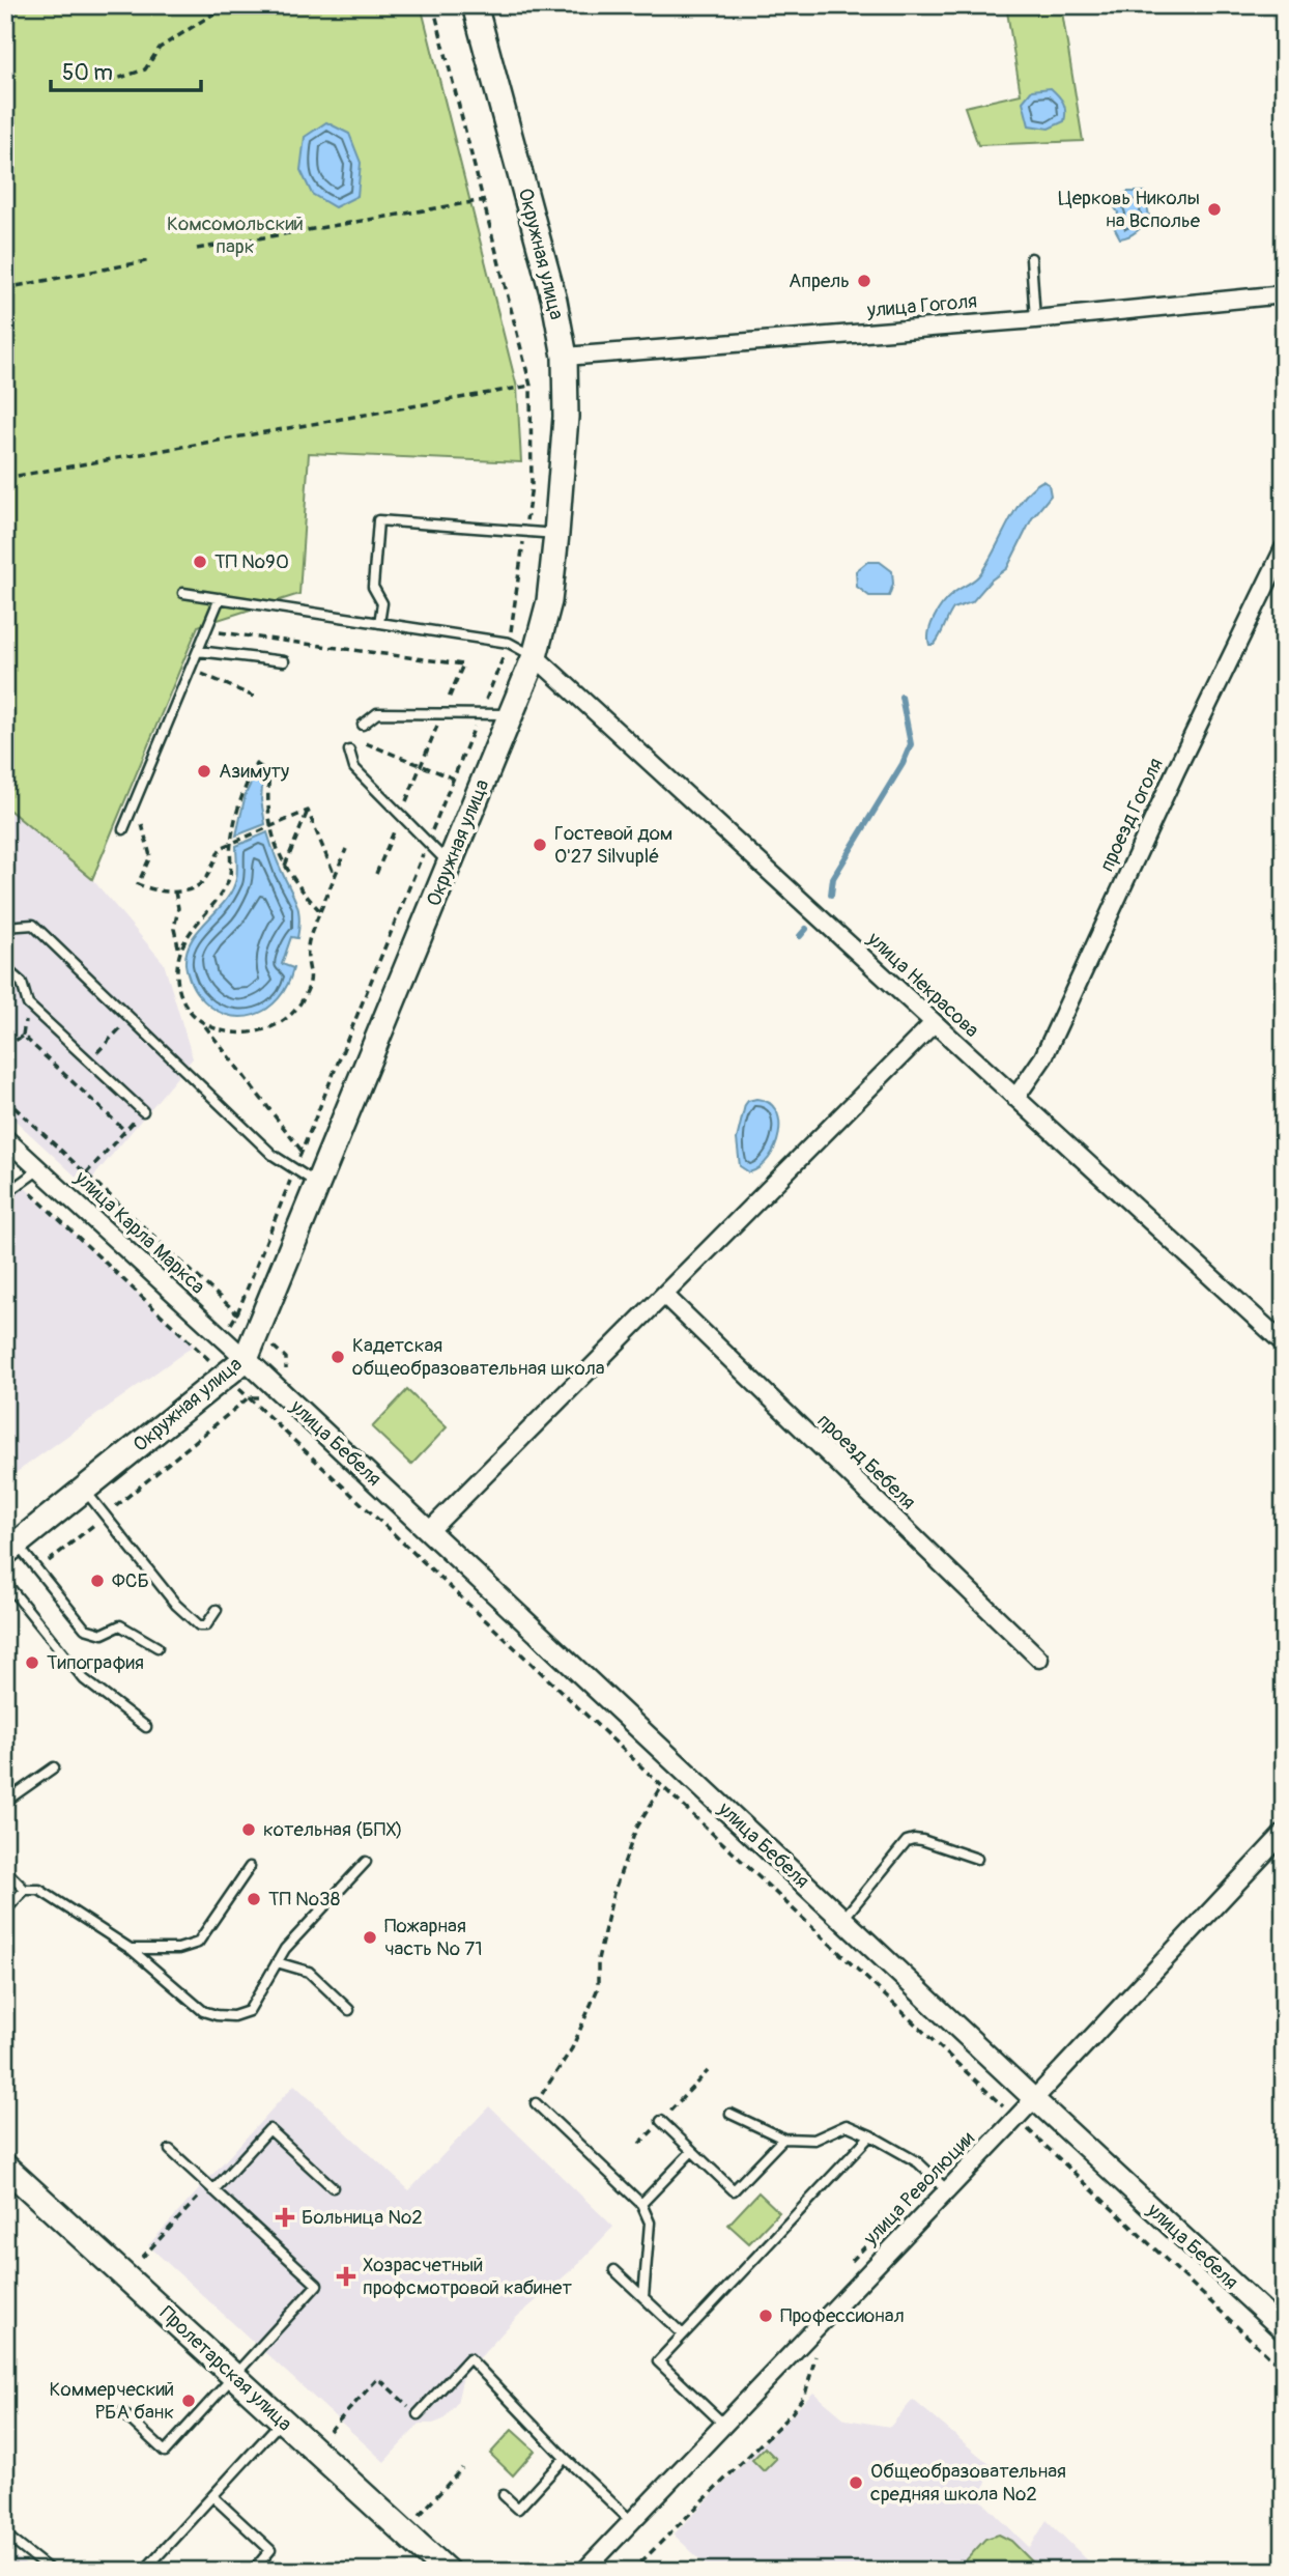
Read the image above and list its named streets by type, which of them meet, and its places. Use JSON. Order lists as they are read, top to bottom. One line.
{"streets":{"main road":["Окружная улица","Пролетарская улица"],"street":["улица Гоголя","проезд Гоголя","улица Некрасова","улица Карла Маркса","улица Бебеля","проезд Бебеля","улица Революции"]},"crossings":[["Окружная улица","улица Гоголя"],["Окружная улица","улица Некрасова"],["Окружная улица","улица Карла Маркса"],["Окружная улица","улица Бебеля"],["проезд Гоголя","улица Некрасова"],["улица Карла Маркса","улица Бебеля"],["улица Бебеля","улица Революции"]],"parks":["Комсомольский парк"],"places":{"other":["Церковь Николы на Всполье","Апрель","ТП №90","Азимуту","Гостевой дом O'27 Silvuplé","Кадетская общеобразовательная школа","ФСБ","Типография","котельная (БПХ)","ТП №38","Пожарная часть № 71","Профессионал","Коммерческий РБА банк","Общеобразовательная средняя школа №2"],"health":["Больница №2","Хозрасчетный профсмотровой кабинет"]},"scale_bar":"50 m"}
